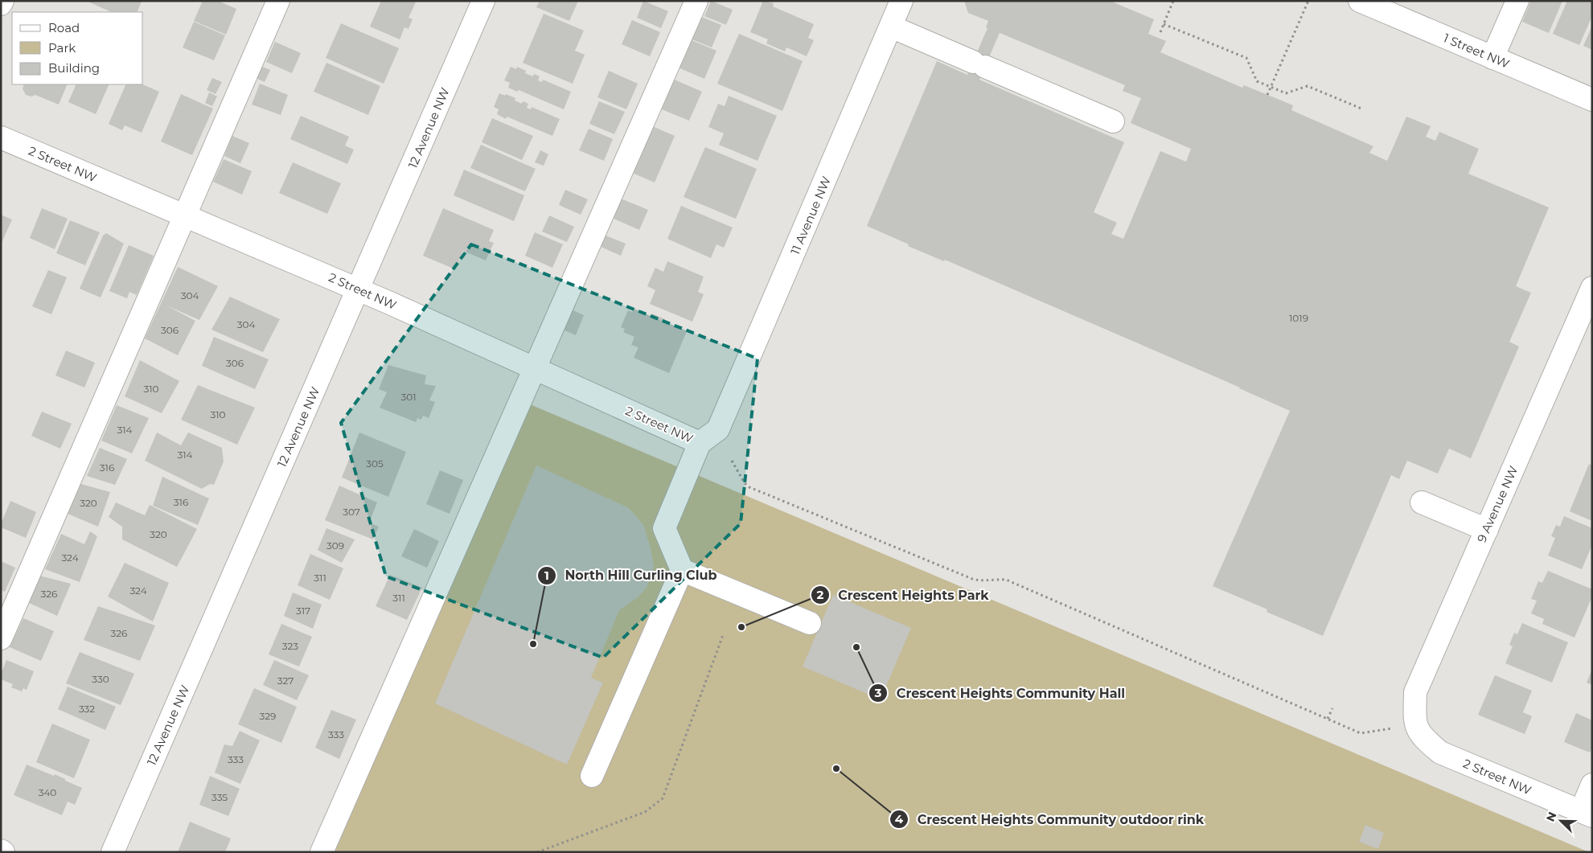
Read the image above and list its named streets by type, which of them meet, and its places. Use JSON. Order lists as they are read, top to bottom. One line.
{"streets":{"street":["1 Street NW","12 Avenue NW","2 Street NW","11 Avenue NW","9 Avenue NW"]},"crossings":[["12 Avenue NW","2 Street NW"],["2 Street NW","11 Avenue NW"],["2 Street NW","9 Avenue NW"]],"places":["Crescent Heights Park","North Hill Curling Club","Crescent Heights Community Hall","Crescent Heights Community outdoor rink"],"house_numbers":["304","1019","304","306","306","310","301","310","314","314","305","316","316","320","307","320","309","324","311","324","326","311","317","326","323","330","327","332","329","333","333","340","335"],"legend":["Road","Park","Building"],"north":"top left"}
